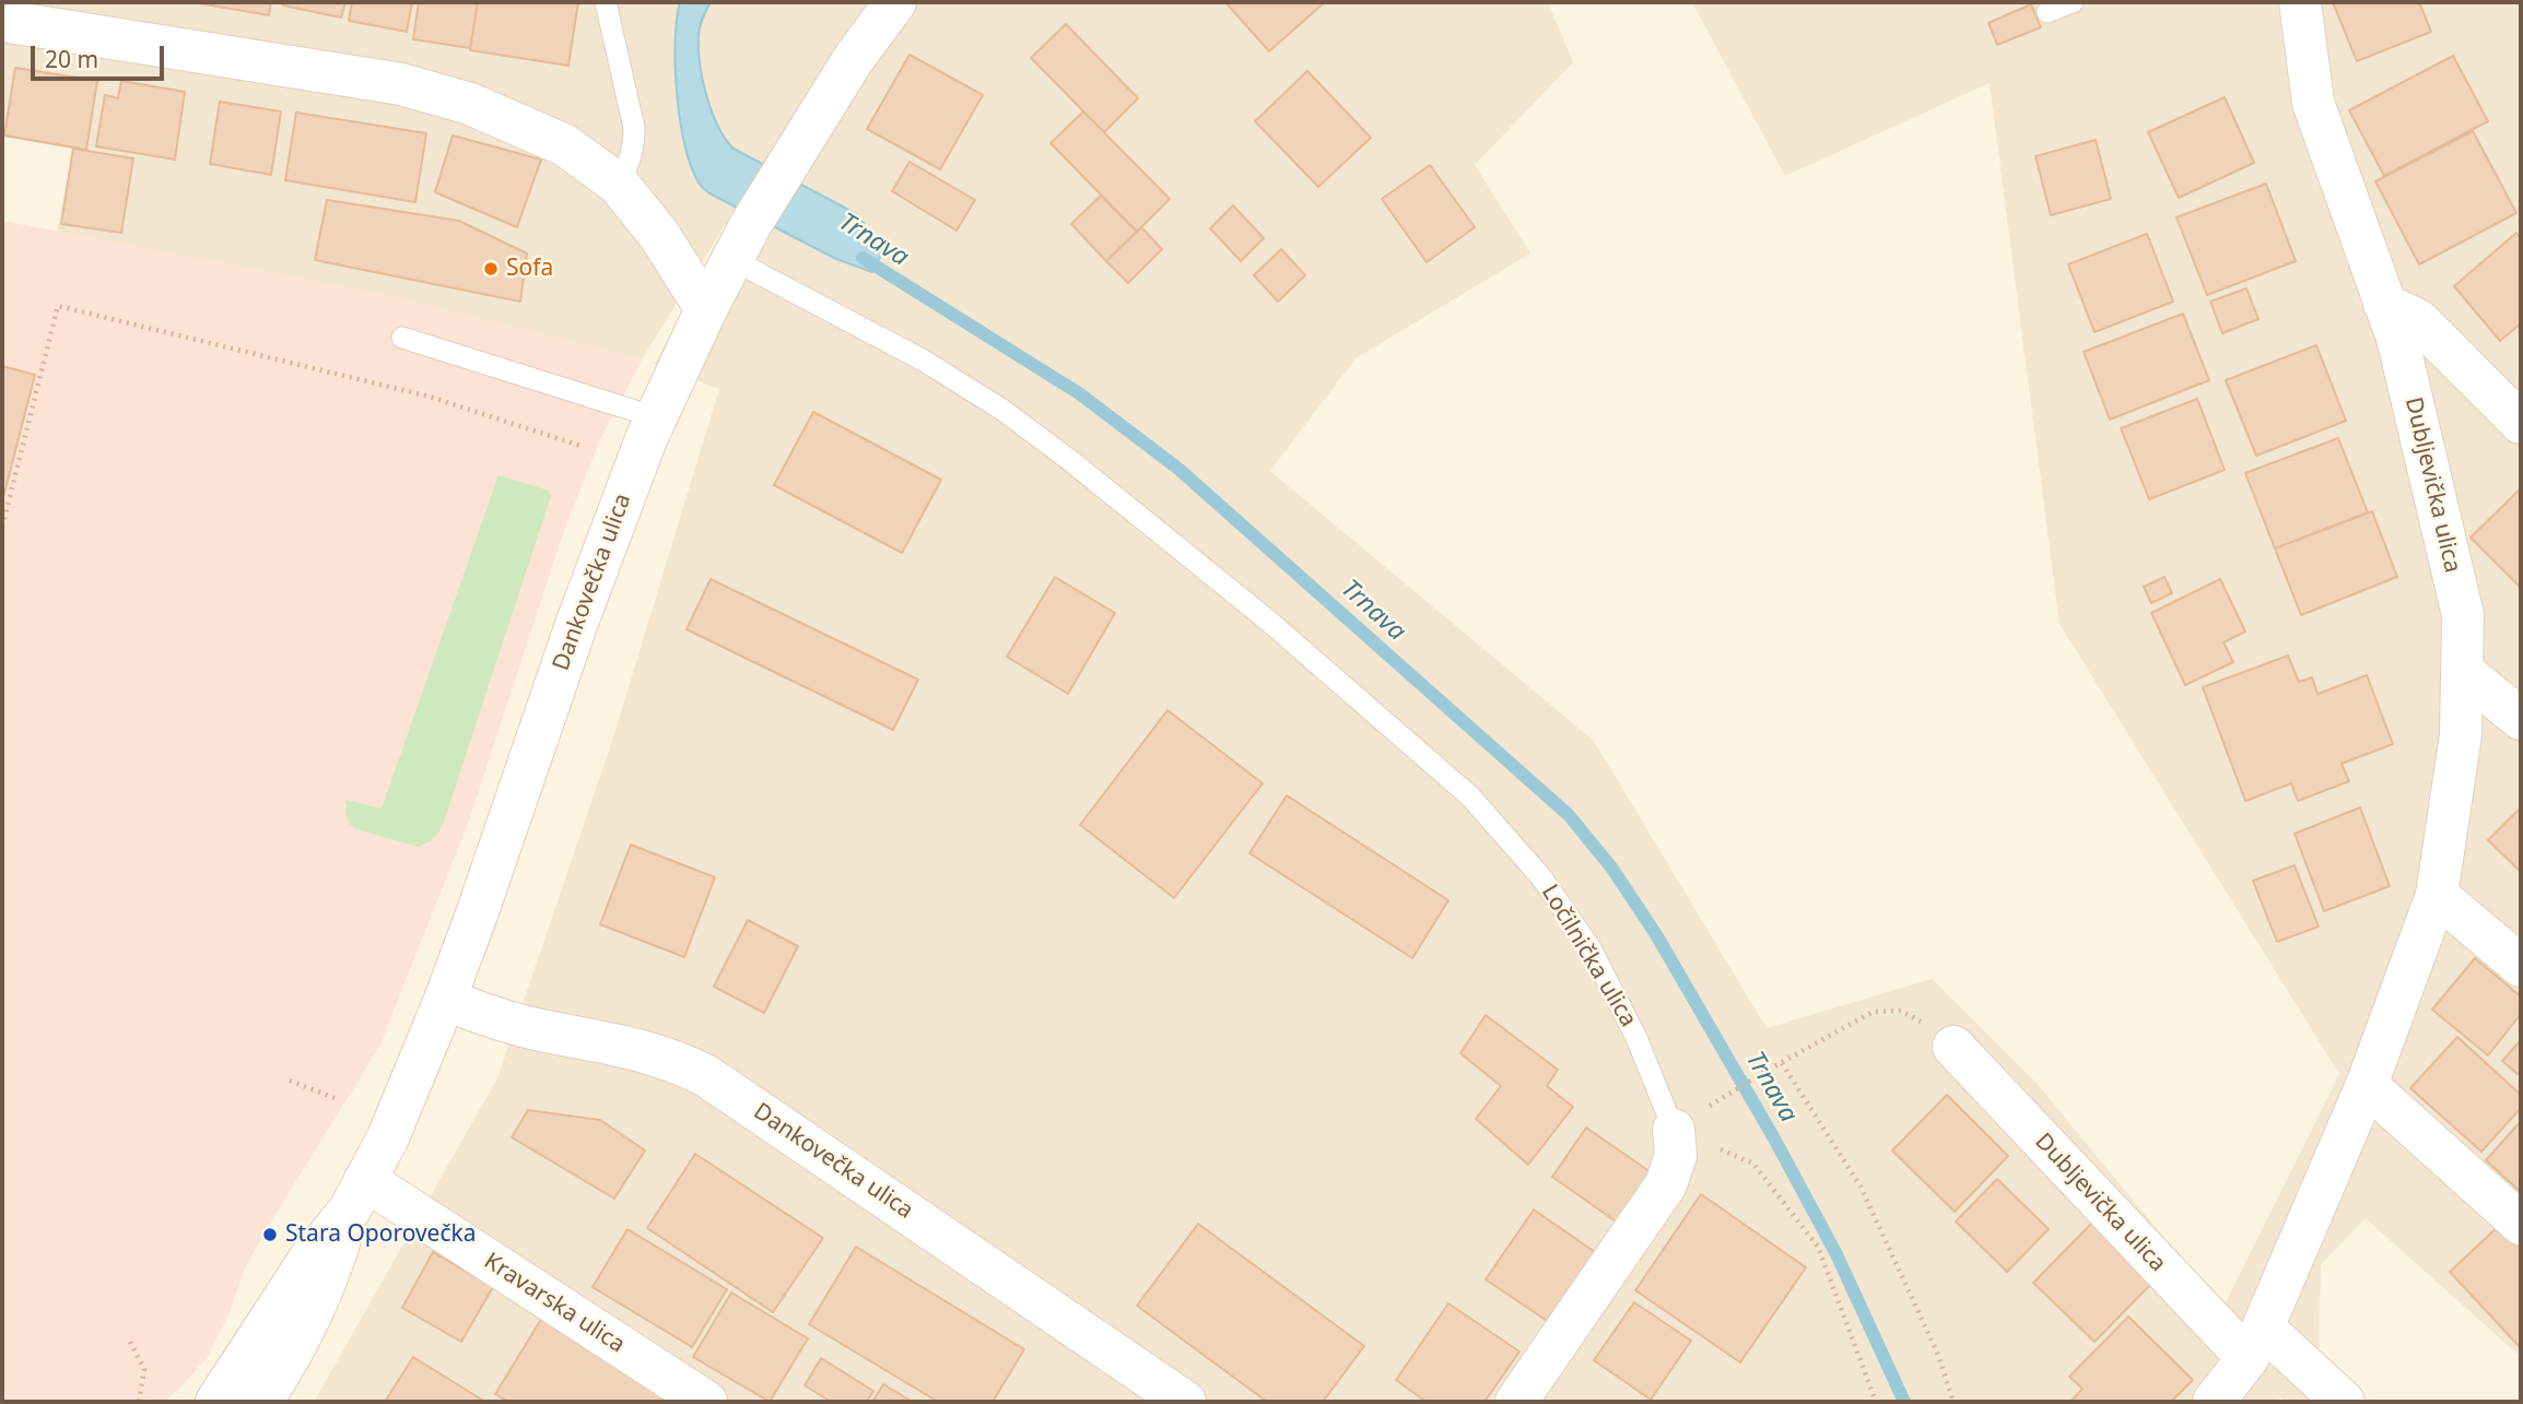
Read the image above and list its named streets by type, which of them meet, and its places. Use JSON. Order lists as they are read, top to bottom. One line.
{"streets":{"street":["Dubljevička ulica","Dankovečka ulica","Ločilnička ulica","Kravarska ulica"]},"crossings":[["Dankovečka ulica","Ločilnička ulica"],["Dankovečka ulica","Kravarska ulica"]],"water":["Trnava"],"places":["Sofa","Stara Oporovečka"],"scale_bar":"20 m"}
